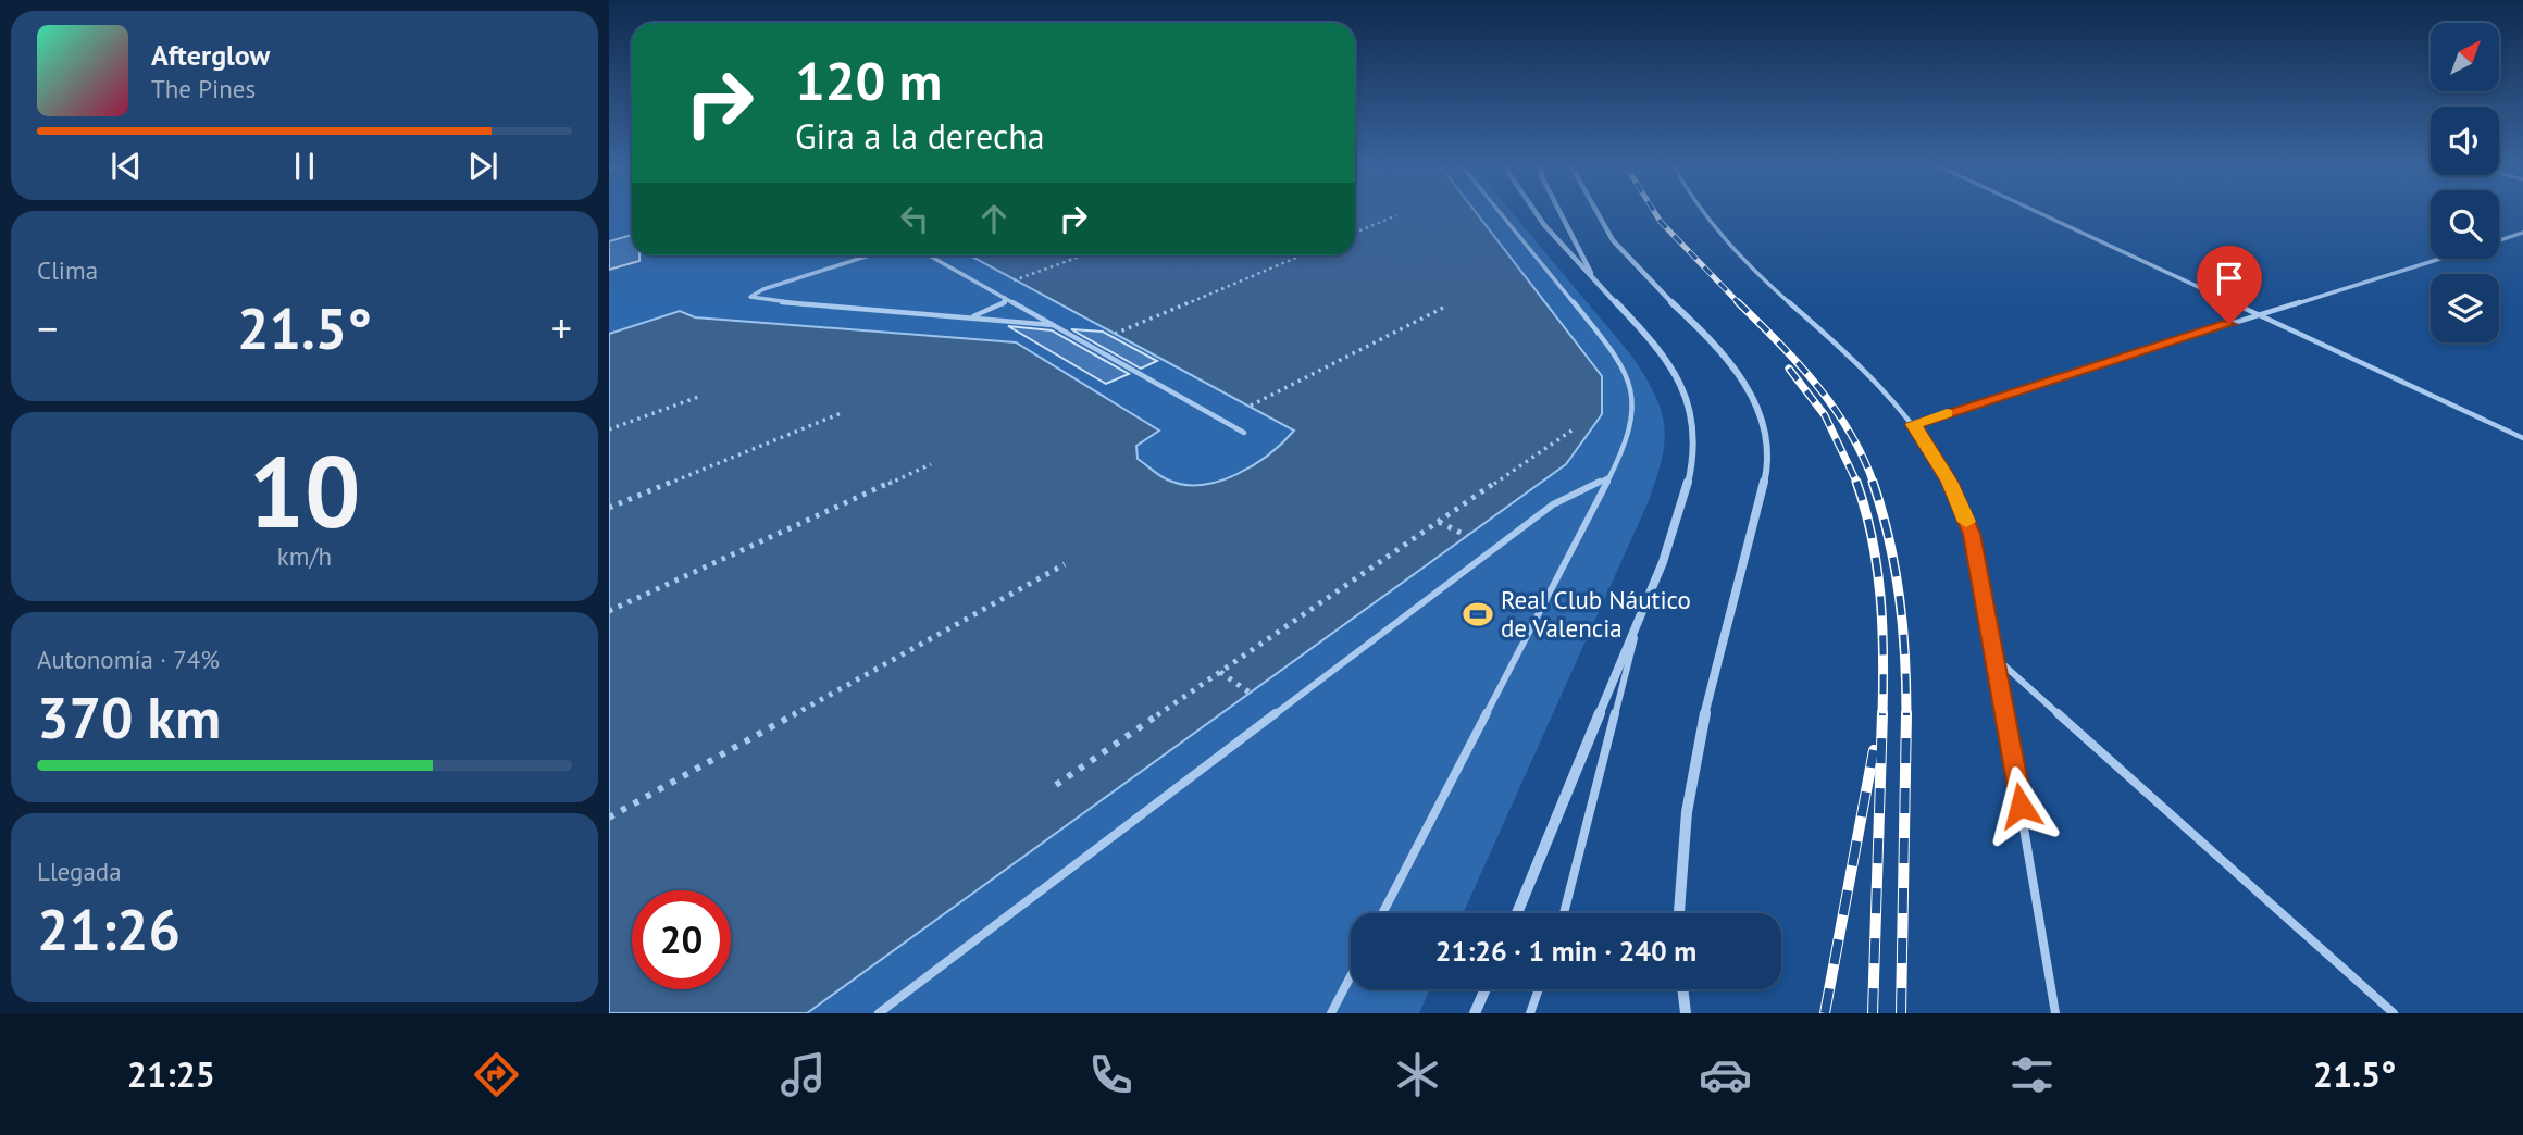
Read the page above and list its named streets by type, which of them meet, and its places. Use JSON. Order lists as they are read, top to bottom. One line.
{"places":{"sports":["Real Club Náutico de Valencia"]},"north":"top right","page":{"turn":["120 m","Gira a la derecha"],"song":["Afterglow","The Pines"],"tile":["Clima",["10","km/h"],["Autonomía · 74%","370 km"],["Llegada","21:26"]],"heat":["−","21.5°","+"],"limit":"20","trip":"21:26 · 1 min · 240 m","tabs":["21:25","21.5°"]}}
